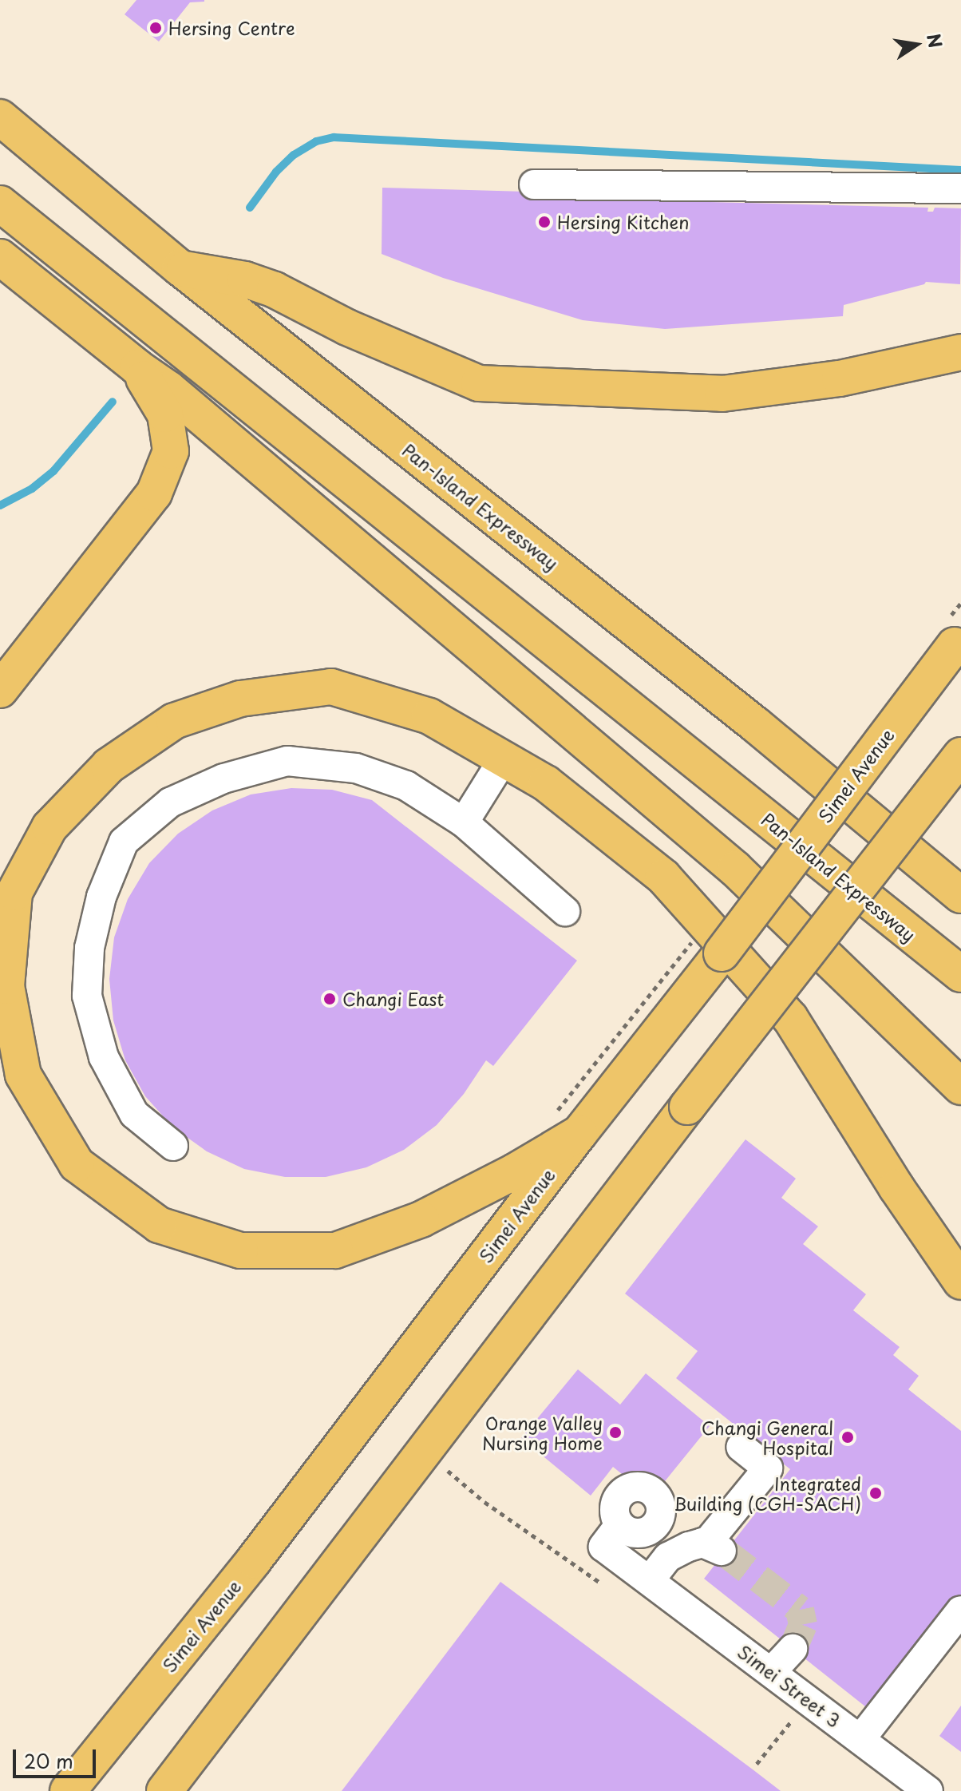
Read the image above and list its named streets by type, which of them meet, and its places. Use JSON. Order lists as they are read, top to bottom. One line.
{"streets":{"main road":["Pan-Island Expressway","Simei Avenue"],"street":["Simei Street 3"]},"places":["Hersing Centre","Hersing Kitchen","Changi East","Orange Valley Nursing Home","Changi General Hospital","Integrated Building (CGH-SACH)"],"scale_bar":"20 m","north":"right"}
